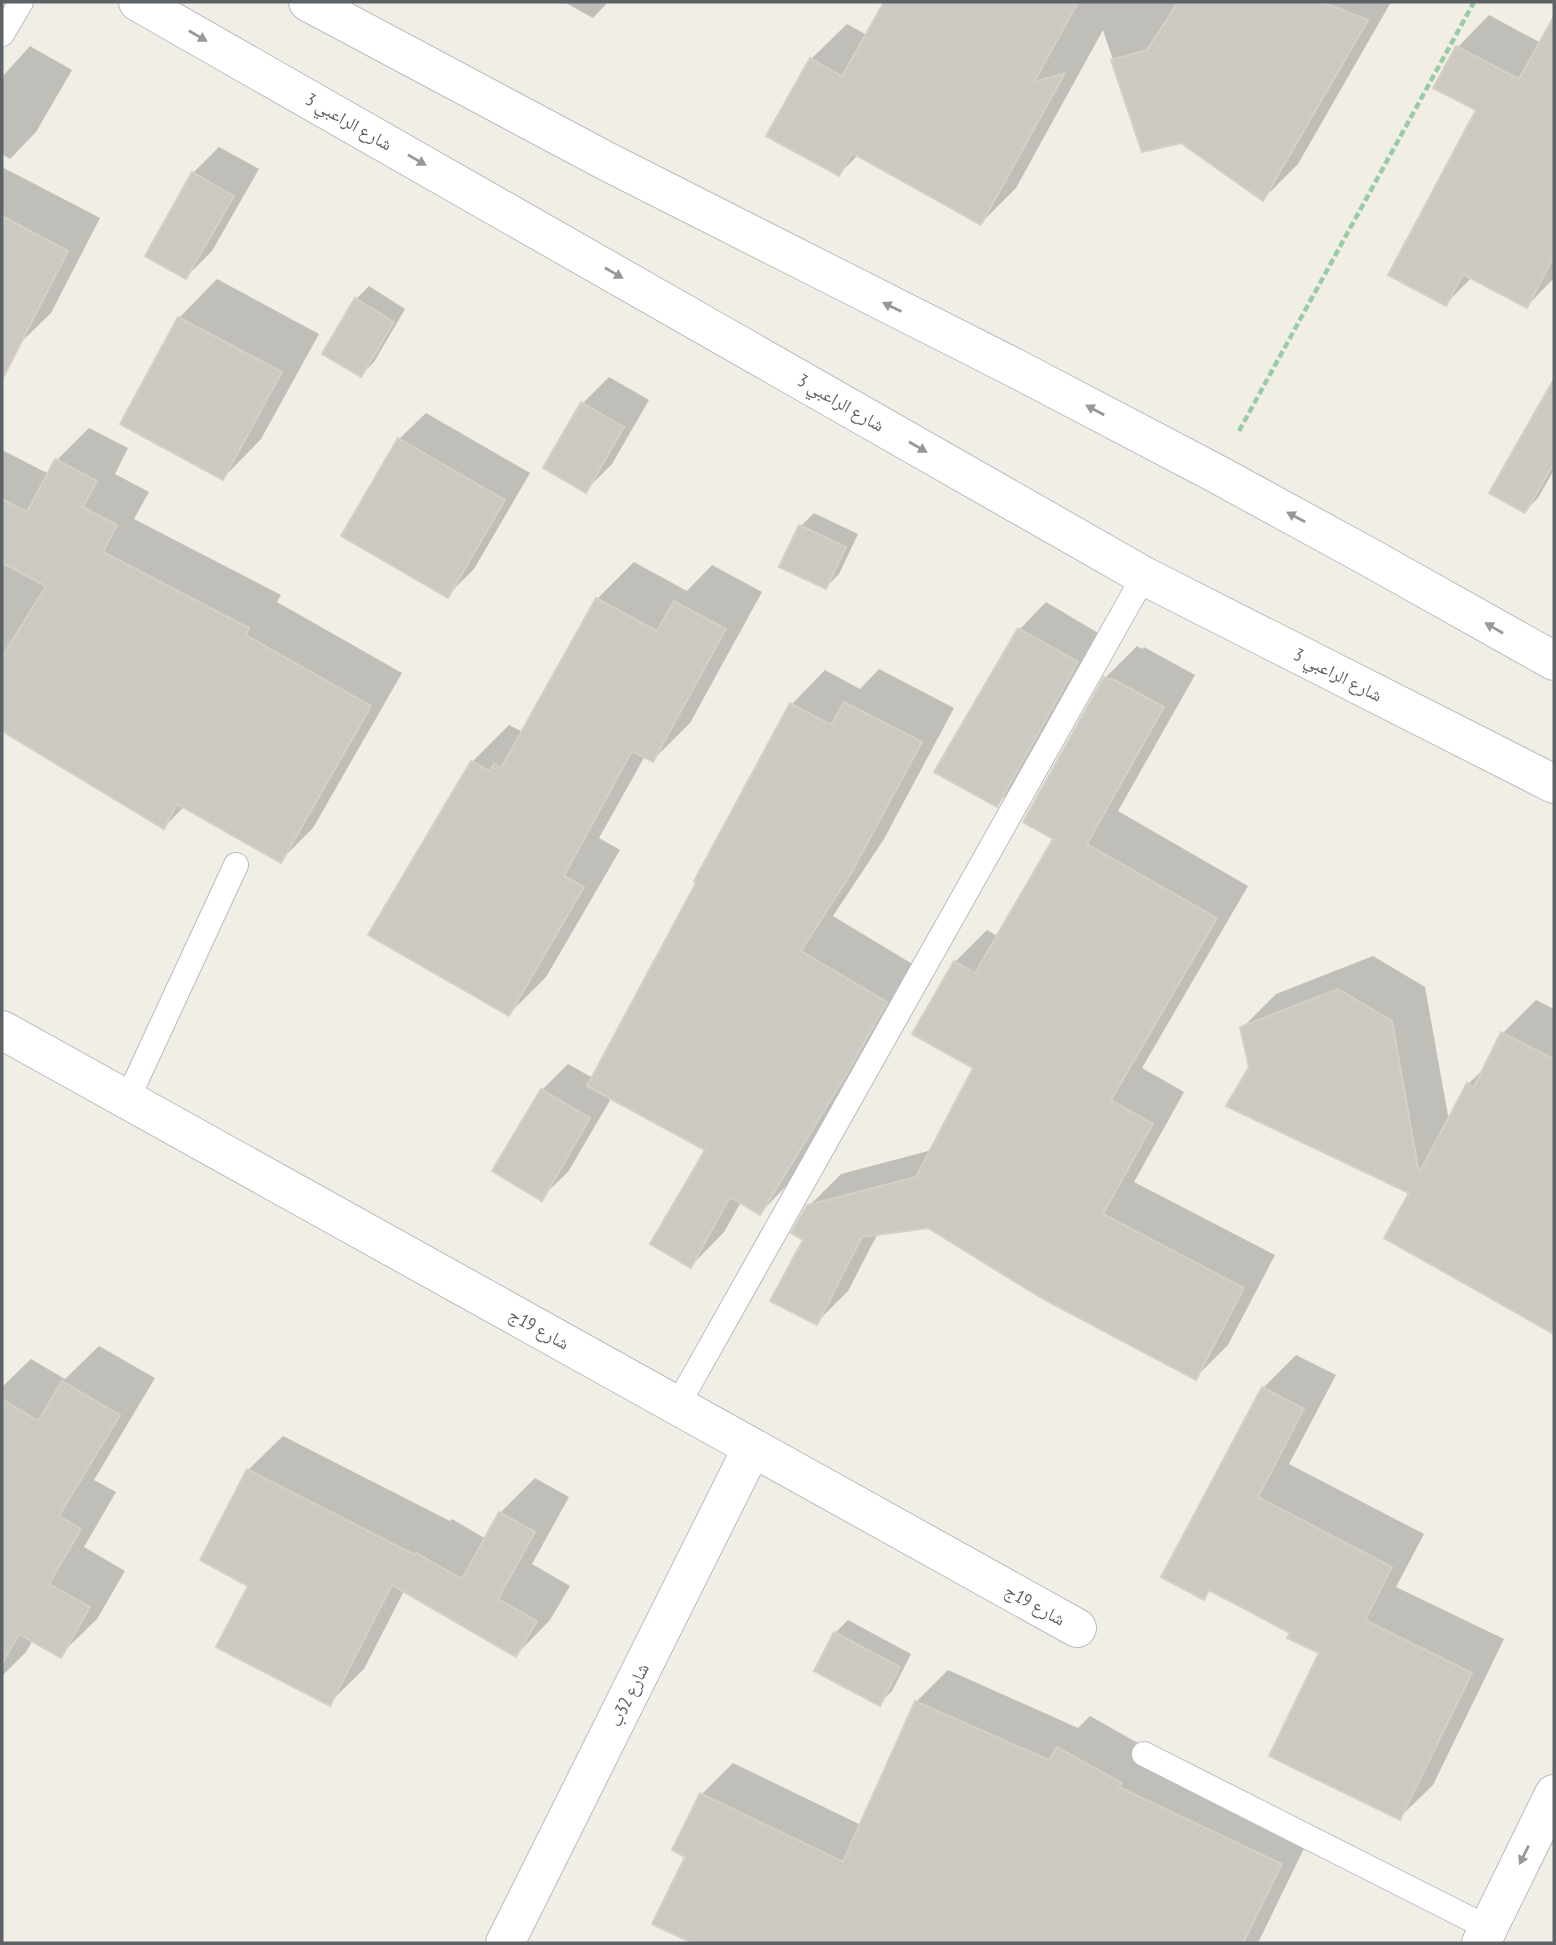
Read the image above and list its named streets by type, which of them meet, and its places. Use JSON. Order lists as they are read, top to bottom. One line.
{"streets":{"street":["شارع الراعبي 3","شارع 19ج","شارع 32ب"]},"crossings":[["شارع 19ج","شارع 32ب"]]}
